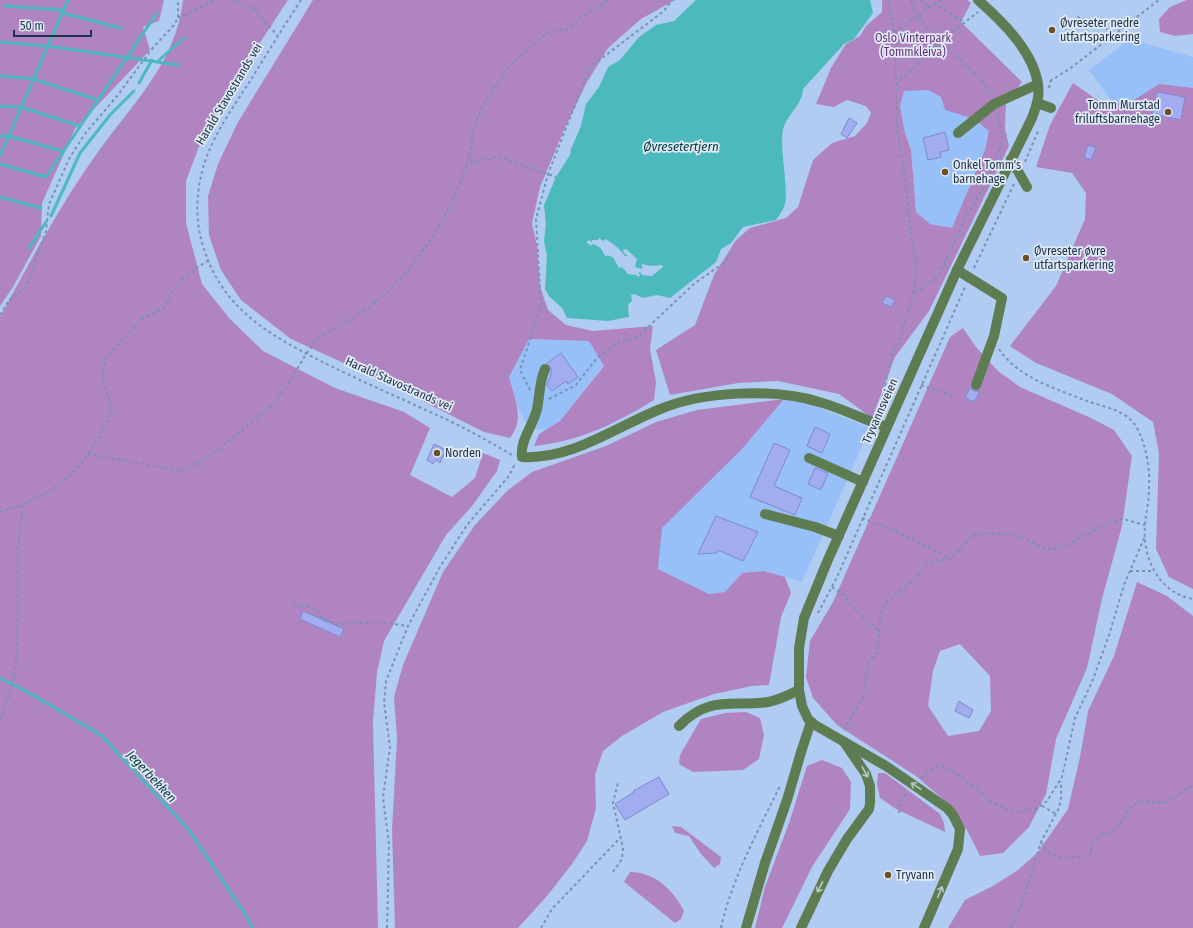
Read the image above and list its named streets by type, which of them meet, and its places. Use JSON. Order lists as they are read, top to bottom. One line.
{"streets":{"street":["Tryvannsveien"],"path":["Harald Stavostrands vei"]},"water":["Øvresetertjern","Jegerbekken"],"parks":["Oslo Vinterpark (Tommkleiva)"],"places":["Øvreseter nedre utfartsparkering","Tomm Murstad friluftsbarnehage","Onkel Tomm's barnehage","Øvreseter øvre utfartsparkering","Norden","Tryvann"],"scale_bar":"50 m"}
